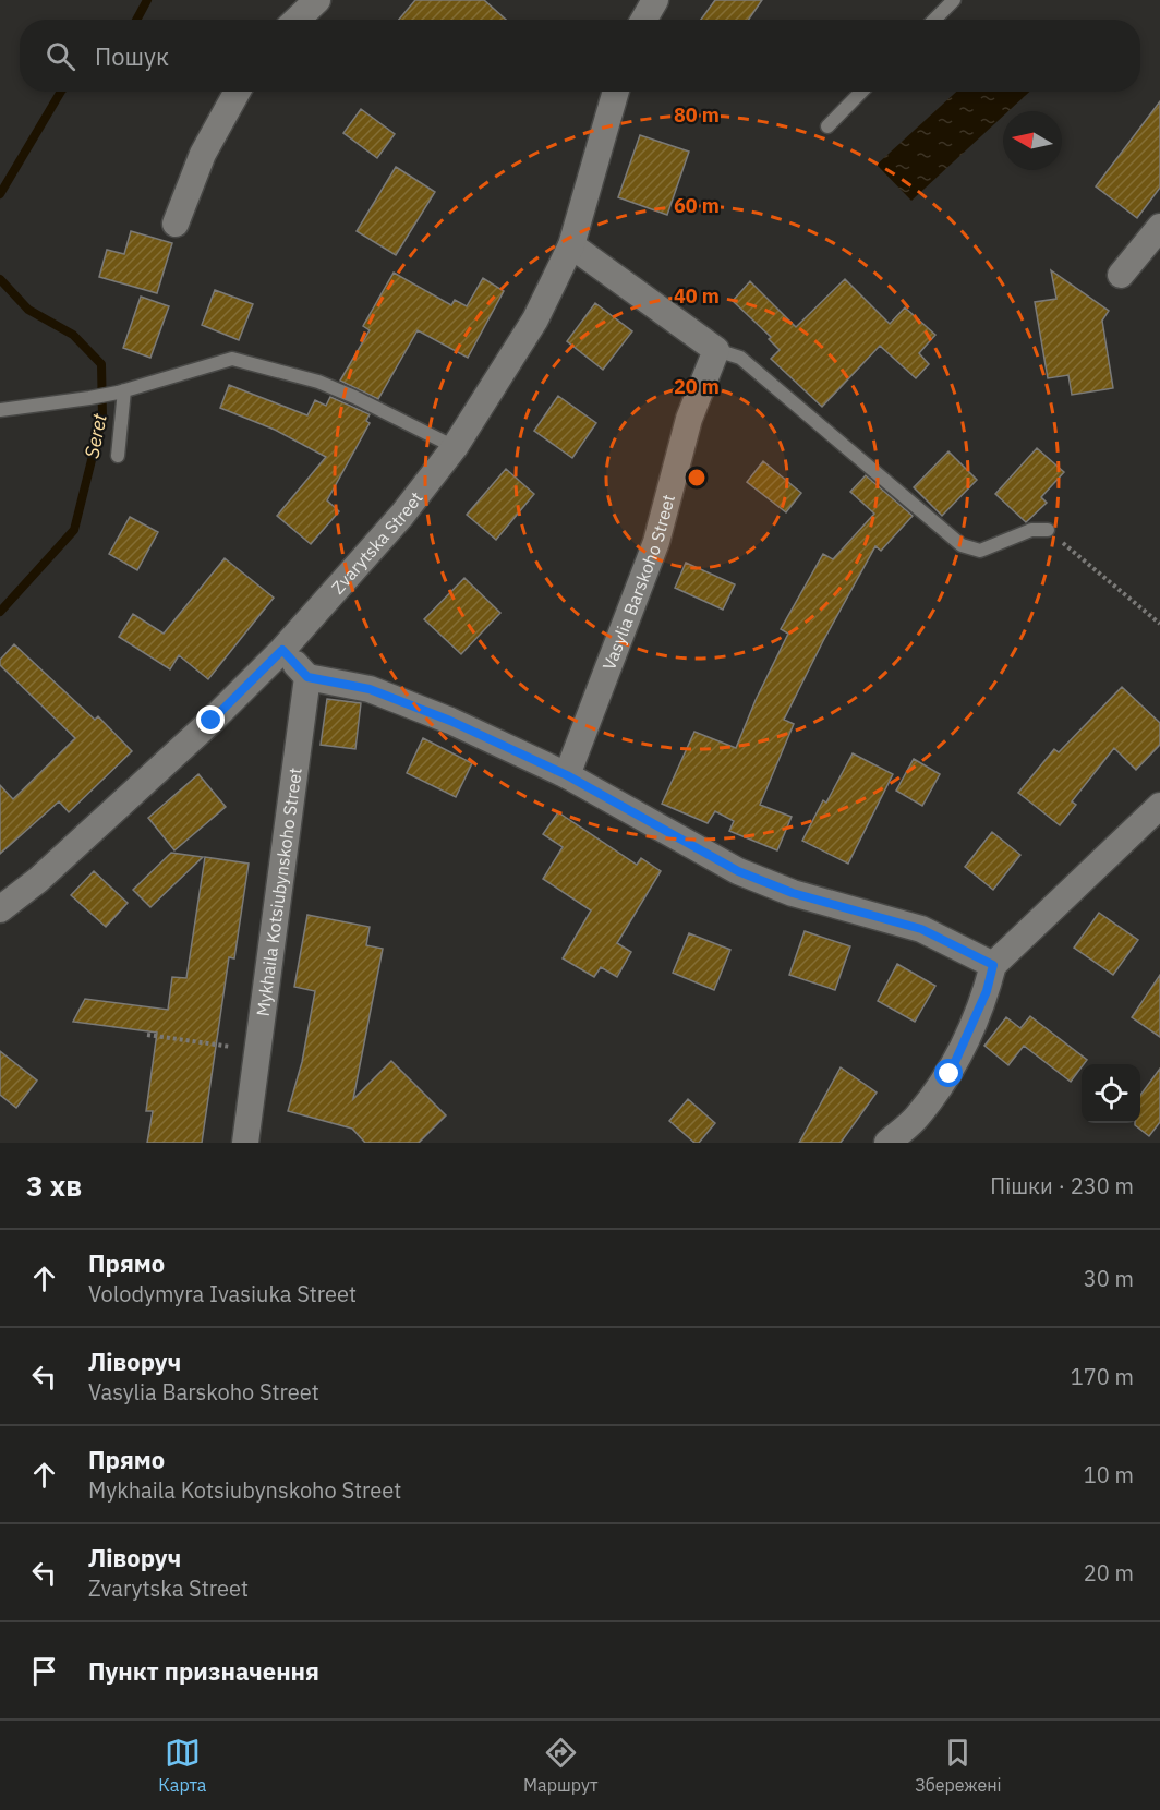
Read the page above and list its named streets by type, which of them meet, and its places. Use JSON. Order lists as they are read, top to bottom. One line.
{"streets":{"street":["Zvarytska Street","Vasylia Barskoho Street","Mykhaila Kotsiubynskoho Street"]},"water":["Seret"],"north":"left","page":{"search":"Пошук","heading":["3 хв","Пішки · 230 m"],"list":[["Прямо","Volodymyra Ivasiuka Street","30 m"],["Ліворуч","Vasylia Barskoho Street","170 m"],["Прямо","Mykhaila Kotsiubynskoho Street","10 m"],["Ліворуч","Zvarytska Street","20 m"],"Пункт призначення"],"nav":["Карта","Маршрут","Збережені"]},"rings":["80 m","60 m","40 m","20 m"]}
